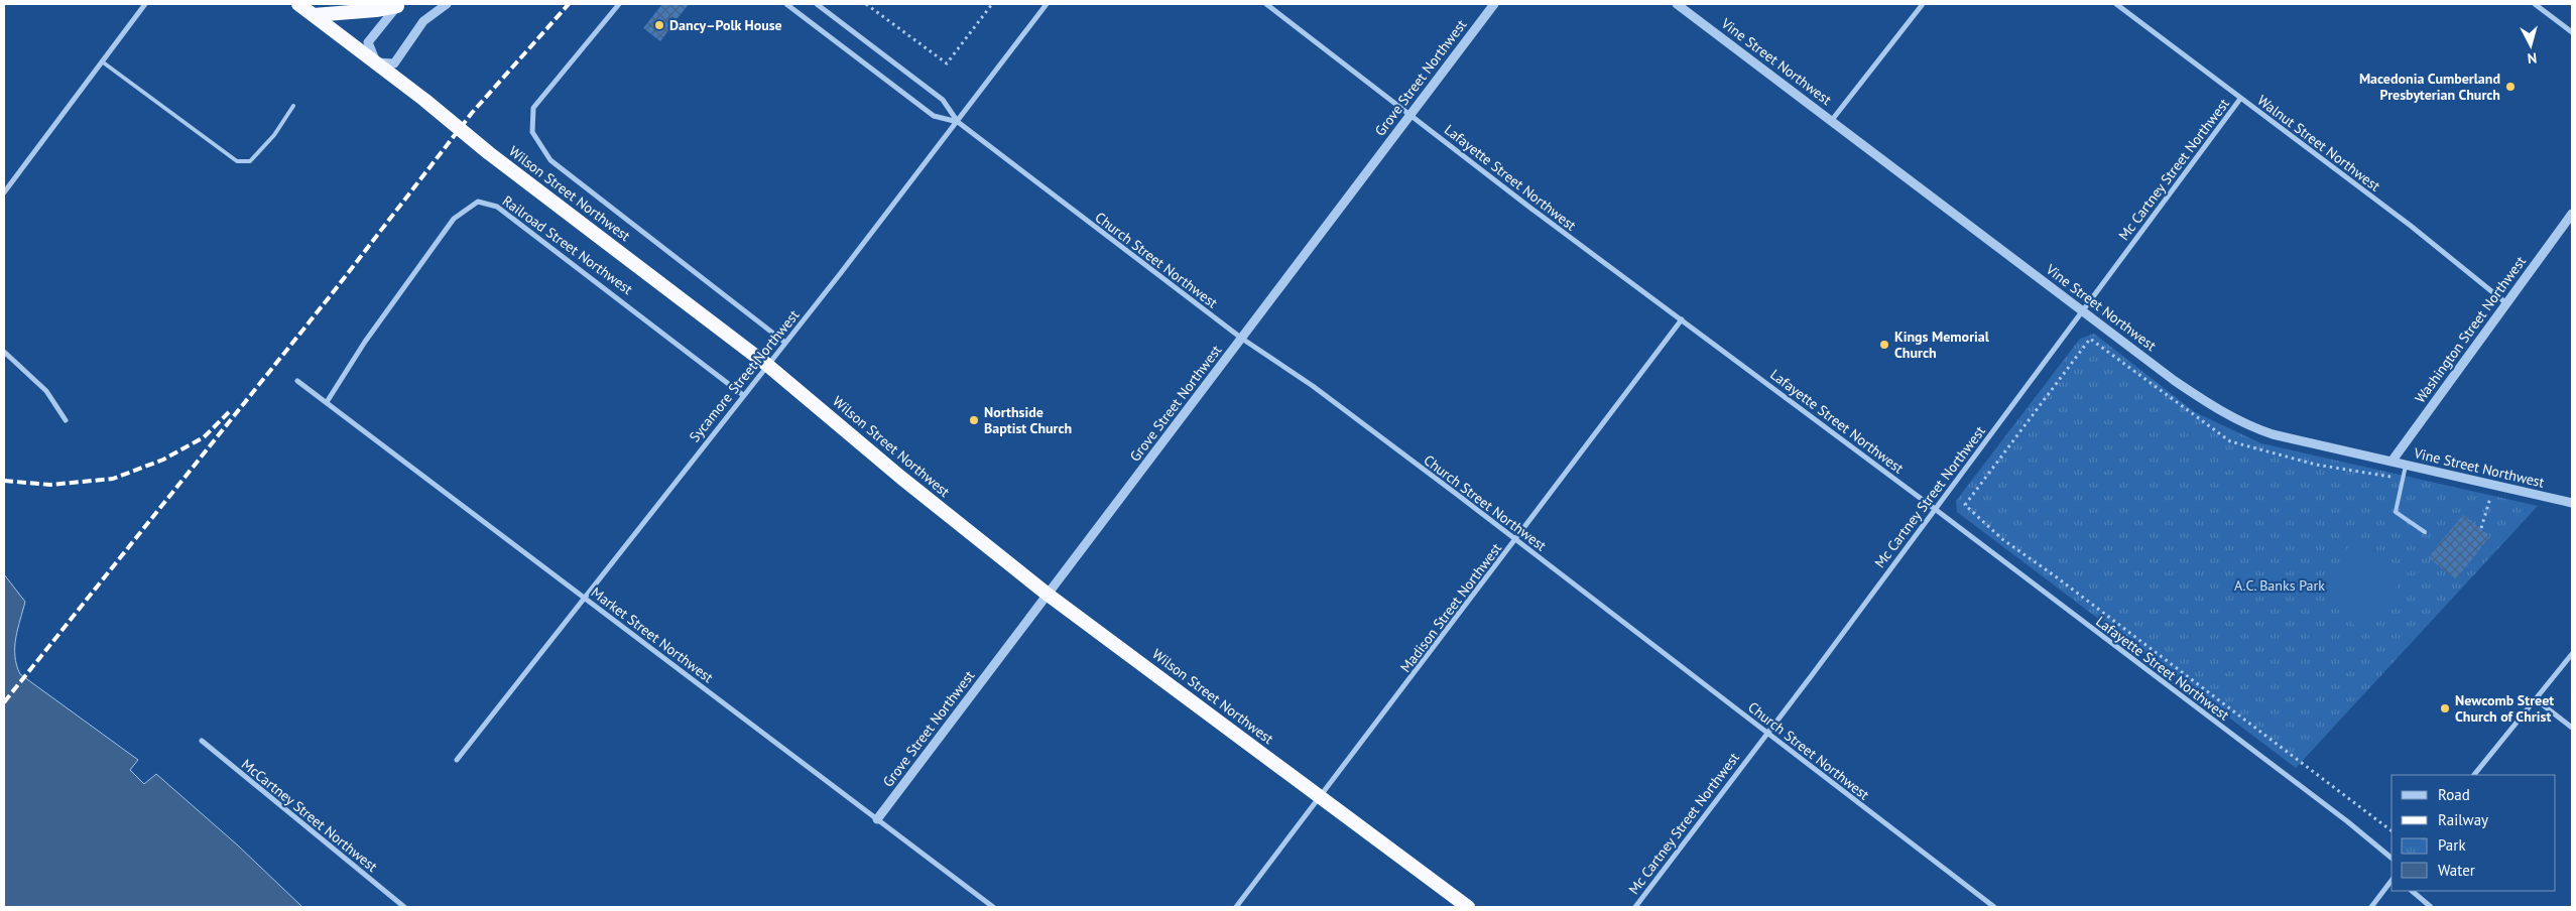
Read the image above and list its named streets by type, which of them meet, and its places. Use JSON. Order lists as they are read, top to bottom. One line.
{"streets":{"highway":["Wilson Street Northwest"],"street":["Vine Street Northwest","Grove Street Northwest","Walnut Street Northwest","Mc Cartney Street Northwest","Lafayette Street Northwest","Railroad Street Northwest","Church Street Northwest","Washington Street Northwest","Sycamore Street Northwest","Madison Street Northwest","Market Street Northwest","McCartney Street Northwest"]},"crossings":[["Vine Street Northwest","Mc Cartney Street Northwest"],["Vine Street Northwest","Washington Street Northwest"],["Grove Street Northwest","Lafayette Street Northwest"],["Grove Street Northwest","Wilson Street Northwest"],["Grove Street Northwest","Church Street Northwest"],["Grove Street Northwest","Market Street Northwest"],["Walnut Street Northwest","Mc Cartney Street Northwest"],["Walnut Street Northwest","Washington Street Northwest"],["Mc Cartney Street Northwest","Lafayette Street Northwest"],["Mc Cartney Street Northwest","Church Street Northwest"],["Lafayette Street Northwest","Madison Street Northwest"],["Wilson Street Northwest","Sycamore Street Northwest"],["Wilson Street Northwest","Madison Street Northwest"],["Railroad Street Northwest","Sycamore Street Northwest"],["Railroad Street Northwest","Market Street Northwest"],["Church Street Northwest","Sycamore Street Northwest"],["Church Street Northwest","Madison Street Northwest"],["Sycamore Street Northwest","Market Street Northwest"]],"parks":["A.C. Banks Park"],"places":["Dancy–Polk House","Macedonia Cumberland Presbyterian Church","Kings Memorial Church","Northside Baptist Church","Newcomb Street Church of Christ"],"legend":["Road","Railway","Park","Water"],"north":"bottom"}
